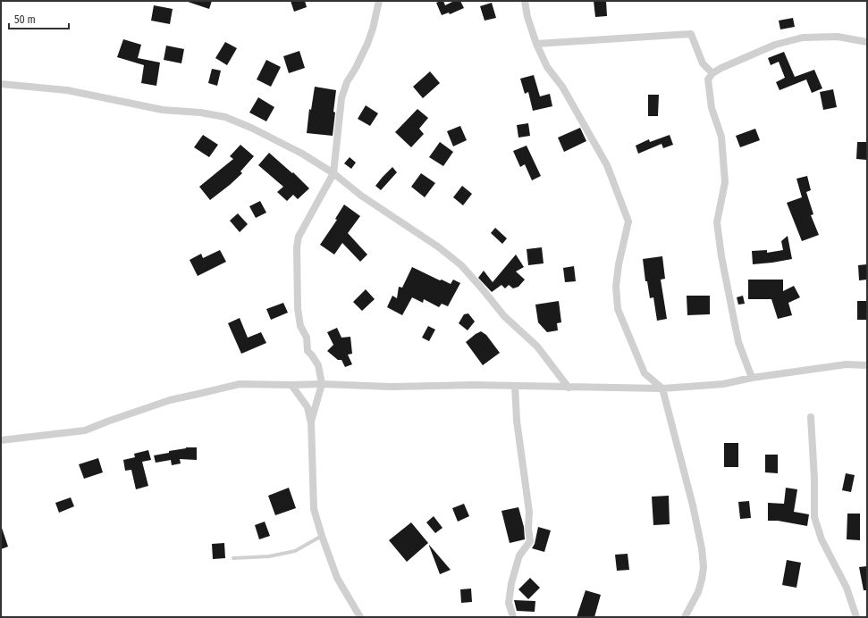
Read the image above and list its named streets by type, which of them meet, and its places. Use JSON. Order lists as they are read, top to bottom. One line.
{"scale_bar":"50 m"}
